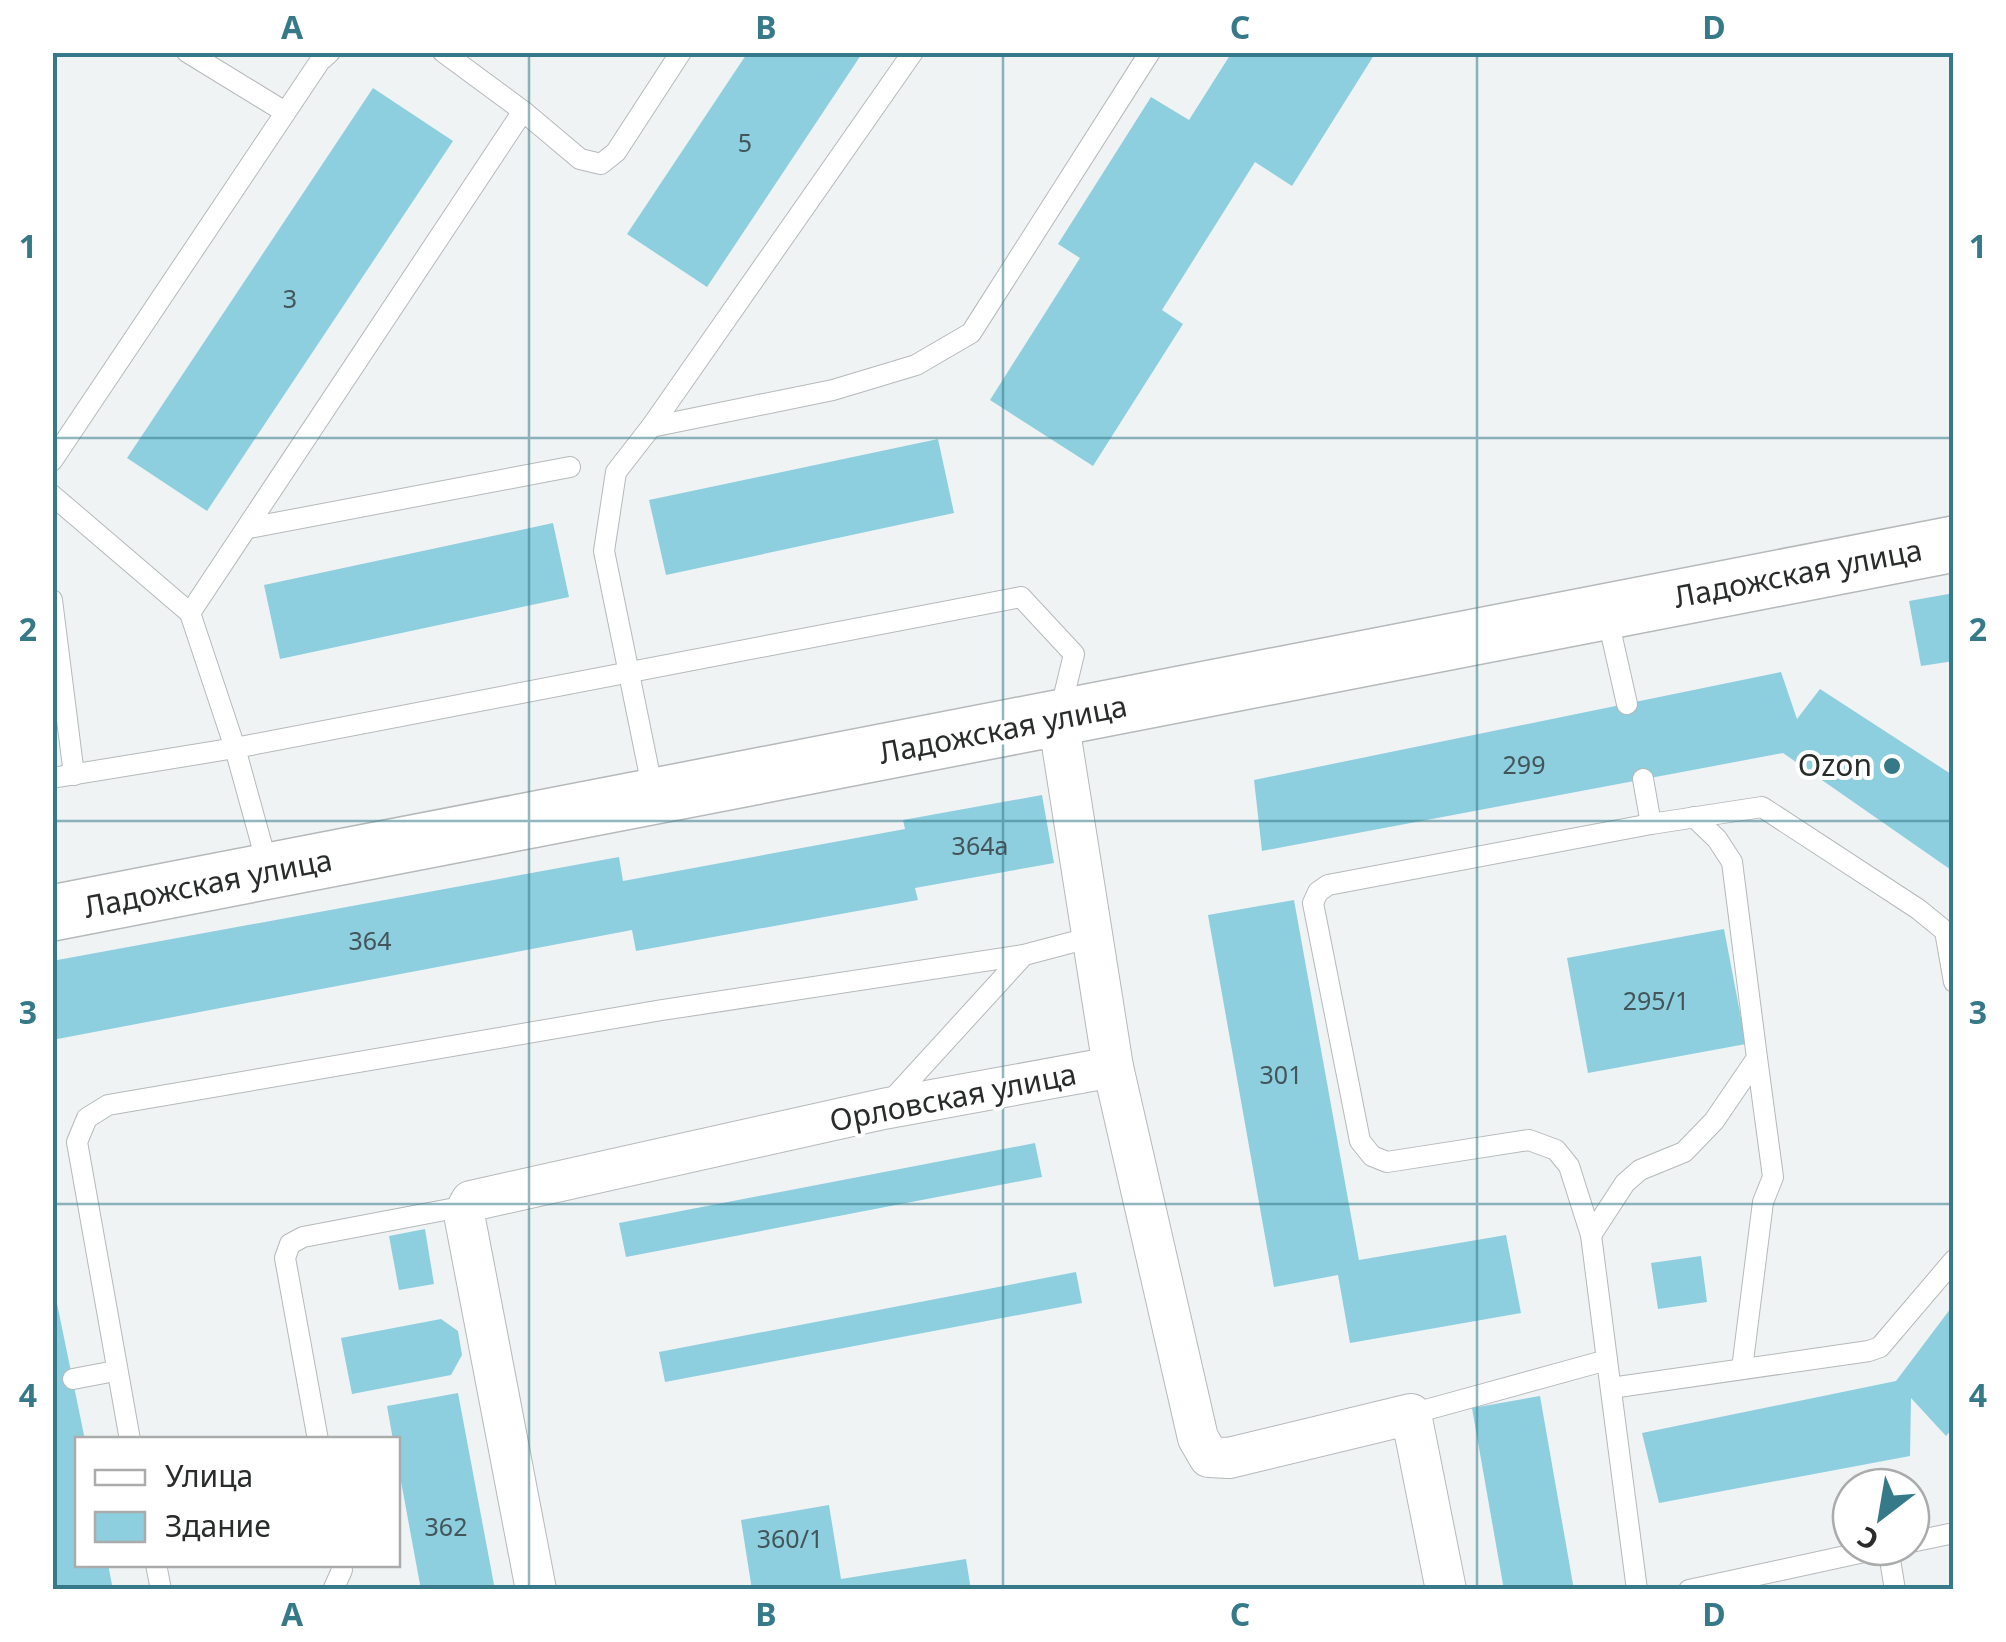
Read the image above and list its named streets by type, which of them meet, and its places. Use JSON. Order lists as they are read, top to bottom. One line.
{"streets":{"main road":["Ладожская улица"],"street":["Орловская улица"]},"places":["Ozon"],"house_numbers":["5","3","299","364а","364","295/1","301","362","360/1"],"legend":["Улица","Здание"],"north":"bottom left","grid":{"columns":["A","B","C","D"],"rows":["1","2","3","4"]}}
